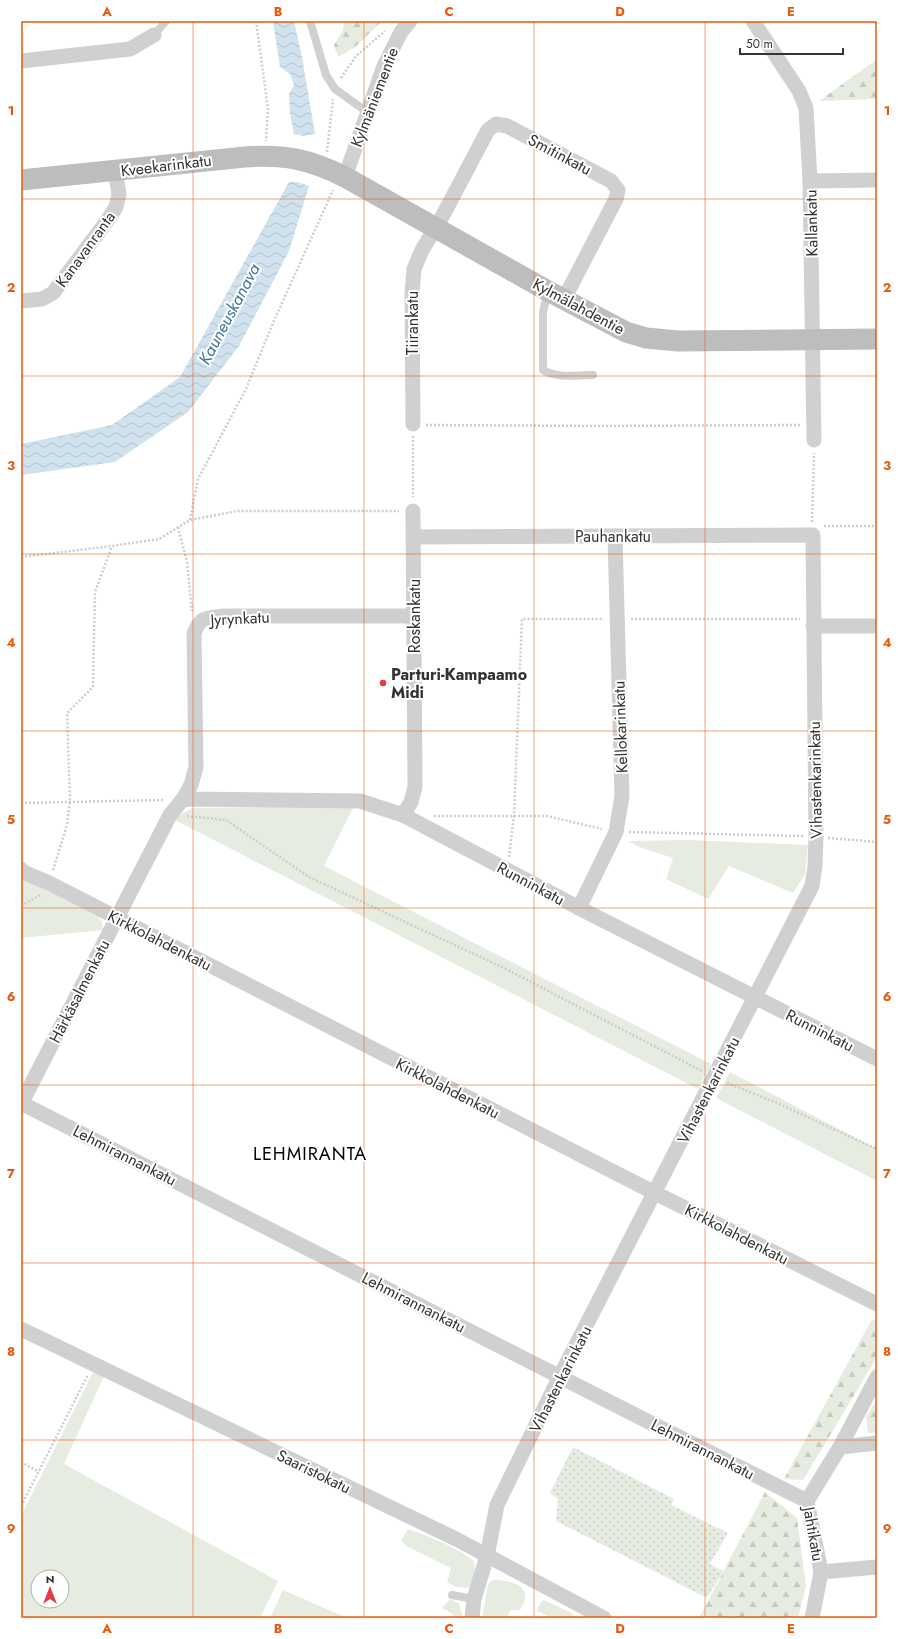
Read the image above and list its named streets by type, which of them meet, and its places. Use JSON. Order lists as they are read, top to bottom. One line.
{"streets":{"street":["Kylmäniementie","Smitinkatu","Kveekarinkatu","Kallankatu","Kanavanranta","Kylmälahdentie","Tiirankatu","Pauhankatu","Roskankatu","Jyrynkatu","Kellokarinkatu","Vihastenkarinkatu","Runninkatu","Kirkkolahdenkatu","Härkäsalmenkatu","Lehmirannankatu","Saaristokatu","Jahtikatu"]},"crossings":[["Kylmäniementie","Kveekarinkatu"],["Kylmäniementie","Kylmälahdentie"],["Smitinkatu","Kylmälahdentie"],["Smitinkatu","Tiirankatu"],["Kveekarinkatu","Kanavanranta"],["Kveekarinkatu","Kylmälahdentie"],["Kallankatu","Kylmälahdentie"],["Kylmälahdentie","Tiirankatu"],["Pauhankatu","Roskankatu"],["Pauhankatu","Kellokarinkatu"],["Pauhankatu","Vihastenkarinkatu"],["Roskankatu","Jyrynkatu"],["Roskankatu","Runninkatu"],["Jyrynkatu","Runninkatu"],["Kellokarinkatu","Runninkatu"],["Vihastenkarinkatu","Runninkatu"],["Vihastenkarinkatu","Kirkkolahdenkatu"],["Vihastenkarinkatu","Lehmirannankatu"],["Vihastenkarinkatu","Saaristokatu"],["Kirkkolahdenkatu","Härkäsalmenkatu"],["Härkäsalmenkatu","Lehmirannankatu"],["Lehmirannankatu","Jahtikatu"]],"districts":["LEHMIRANTA"],"water":["Kauneuskanava"],"places":["Parturi-Kampaamo Midi"],"scale_bar":"50 m","north":"top","grid":{"columns":["A","B","C","D","E"],"rows":["1","2","3","4","5","6","7","8","9"]}}
